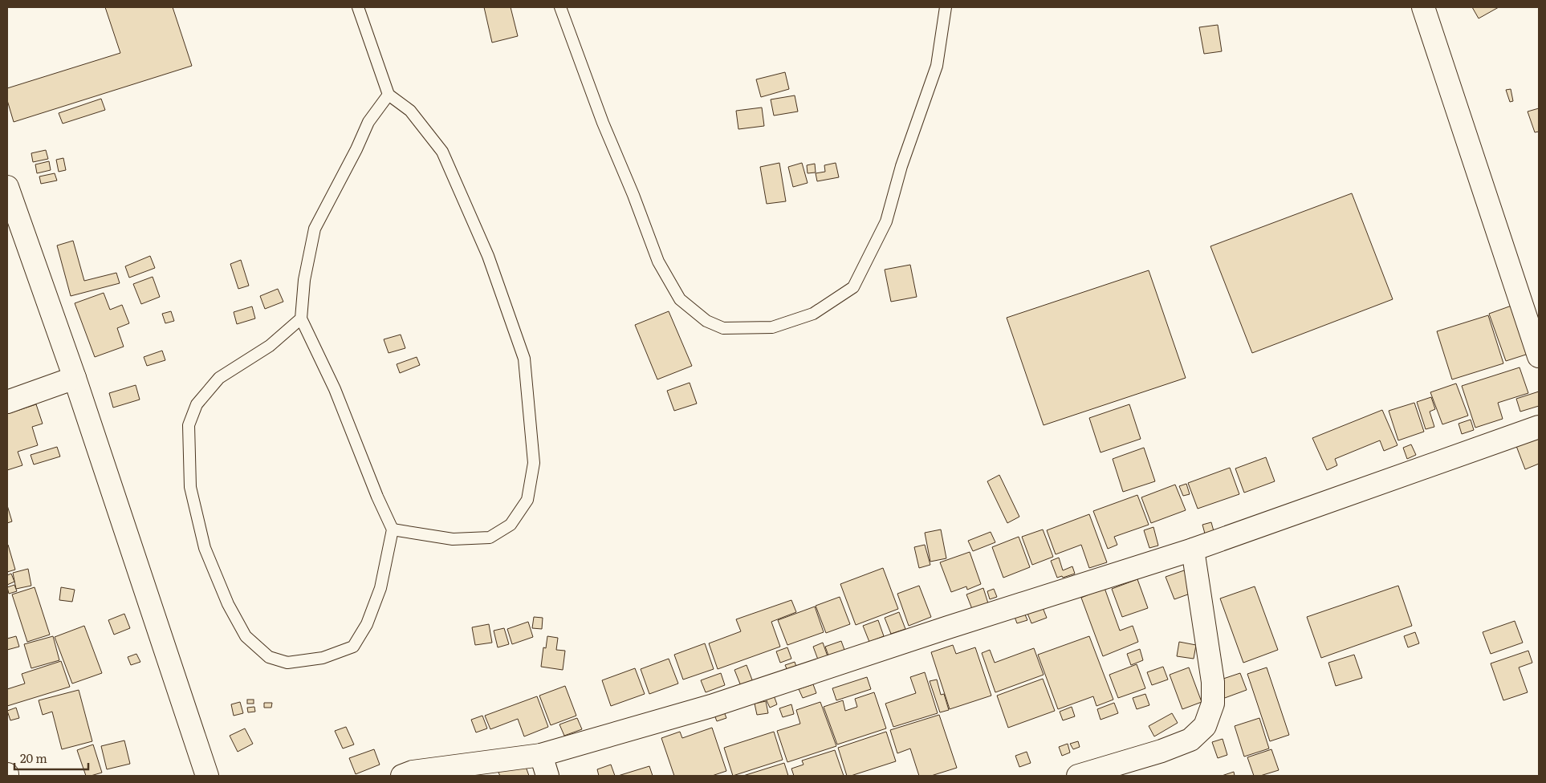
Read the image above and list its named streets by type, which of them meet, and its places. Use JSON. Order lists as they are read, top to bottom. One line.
{"scale_bar":"20 m"}
